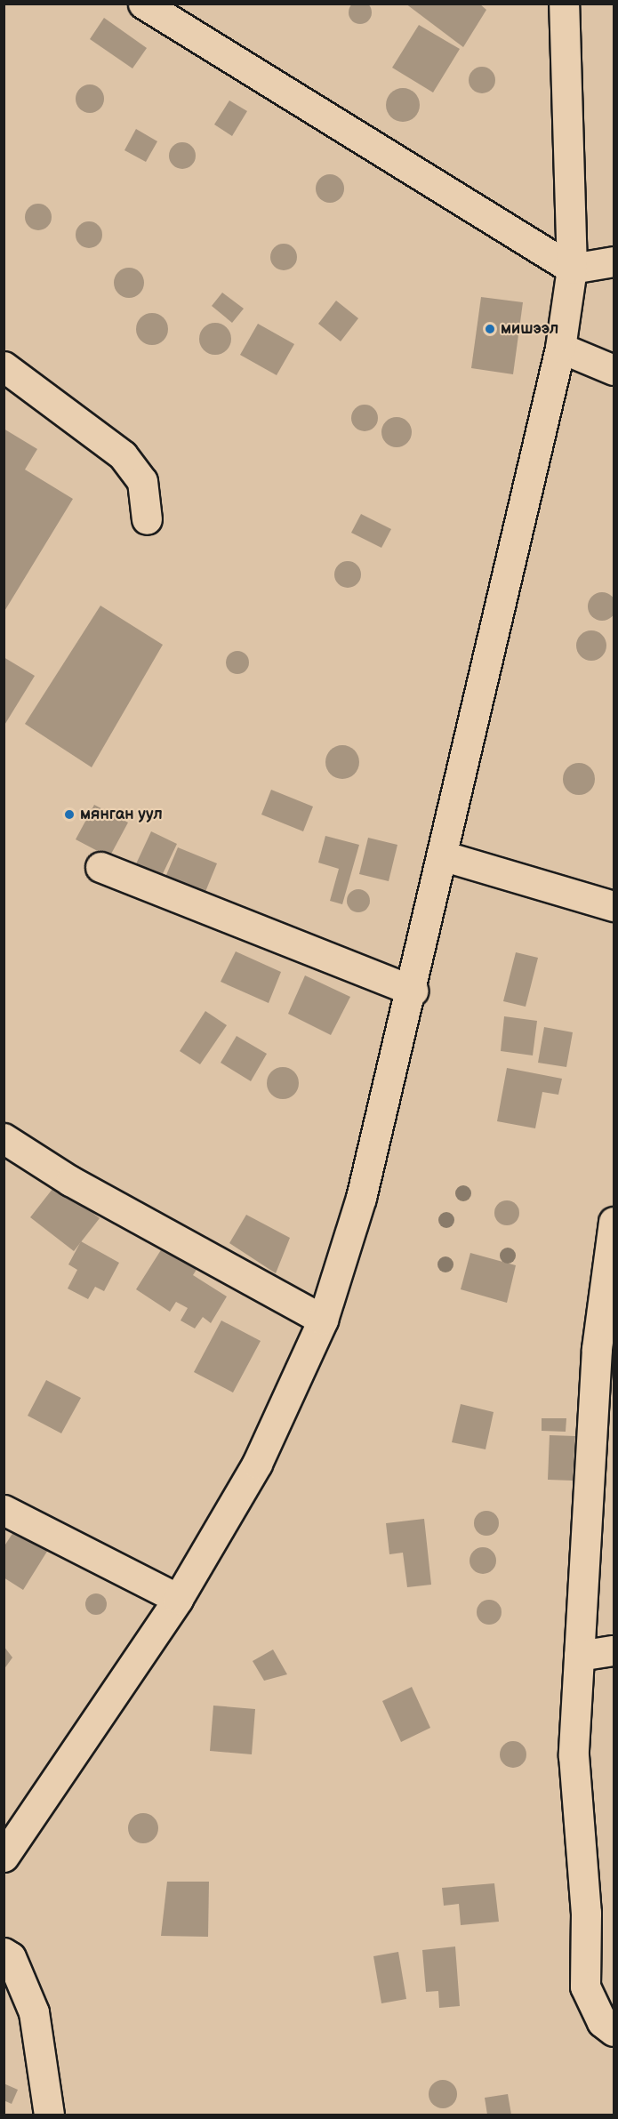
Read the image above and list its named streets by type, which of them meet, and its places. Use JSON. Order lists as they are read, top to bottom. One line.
{"places":["мишээл","мянган уул"]}
